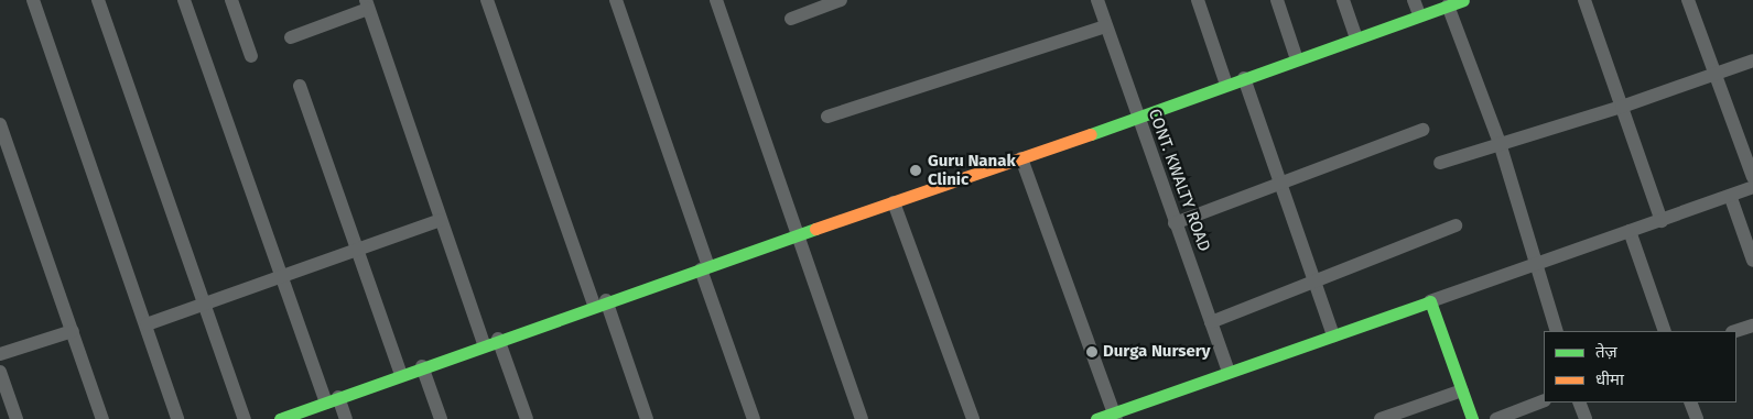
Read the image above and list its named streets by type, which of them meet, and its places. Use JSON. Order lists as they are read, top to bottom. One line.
{"streets":{"street":["CONT. KWALTY ROAD"]},"places":["Guru Nanak Clinic","Durga Nursery"],"legend":["तेज़","धीमा"]}
